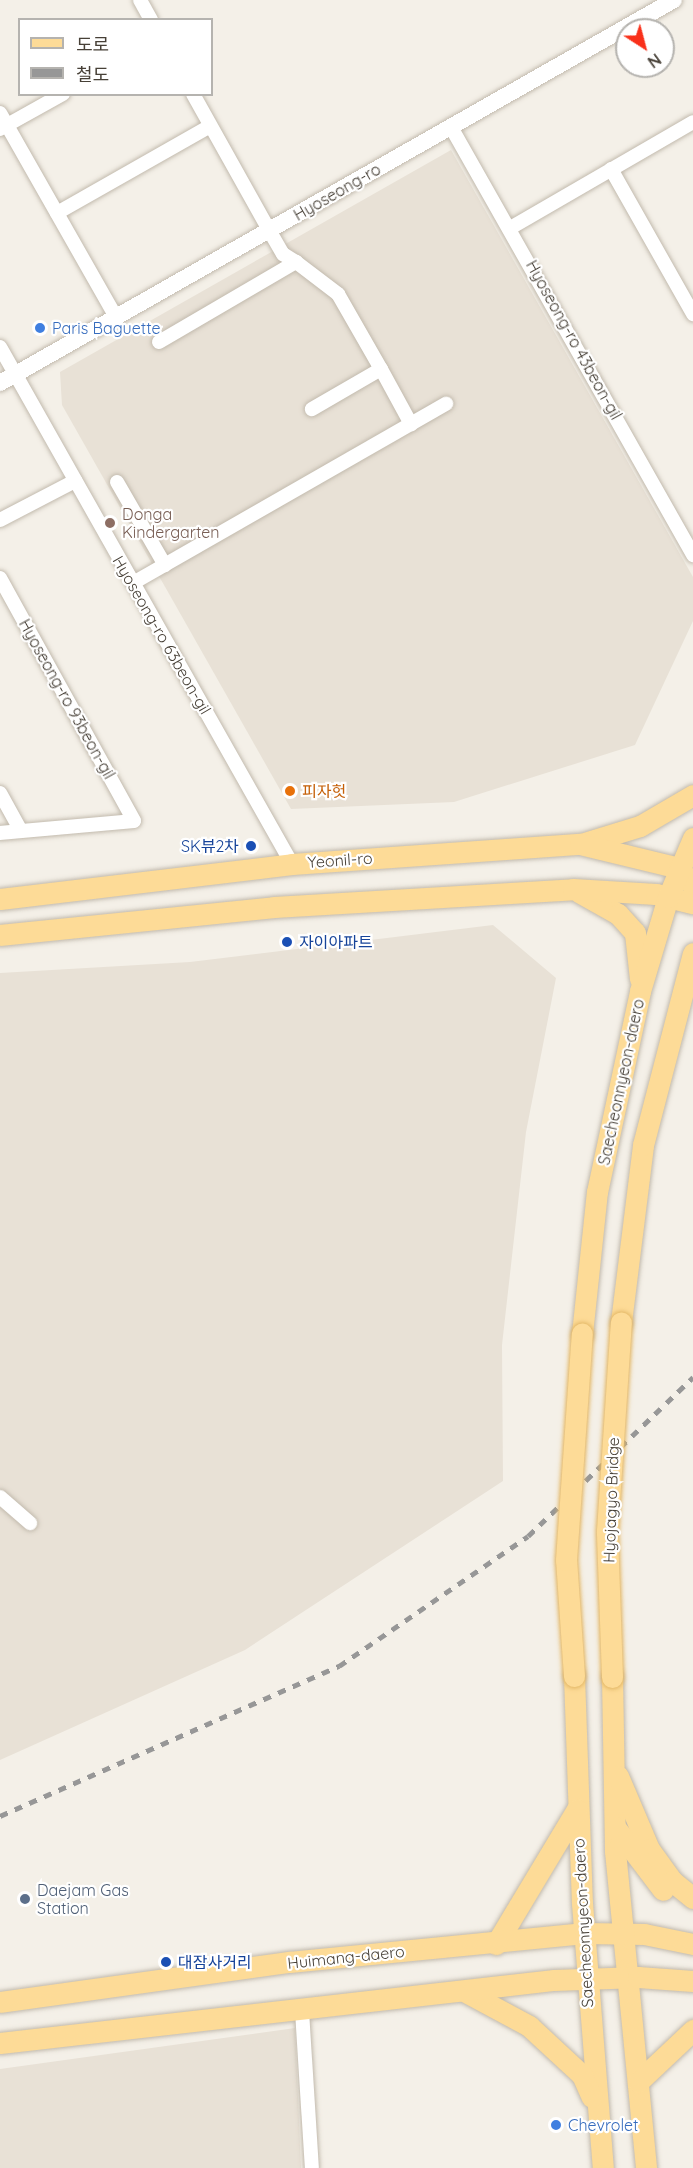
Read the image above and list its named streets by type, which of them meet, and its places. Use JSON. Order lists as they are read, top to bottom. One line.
{"streets":{"main road":["Yeonil-ro","Saecheonnyeon-daero","Hyojagyo Bridge","Huimang-daero"],"street":["Hyoseong-ro","Hyoseong-ro 43beon-gil","Hyoseong-ro 63beon-gil","Hyoseong-ro 93beon-gil"]},"crossings":[["Hyoseong-ro","Hyoseong-ro 43beon-gil"],["Hyoseong-ro","Hyoseong-ro 63beon-gil"],["Hyoseong-ro 63beon-gil","Yeonil-ro"],["Yeonil-ro","Saecheonnyeon-daero"],["Saecheonnyeon-daero","Huimang-daero"]],"places":["Paris Baguette","Donga Kindergarten","피자헛","SK뷰2차","자이아파트","Daejam Gas Station","대잠사거리","Chevrolet"],"legend":["도로","철도"],"north":"bottom right"}
